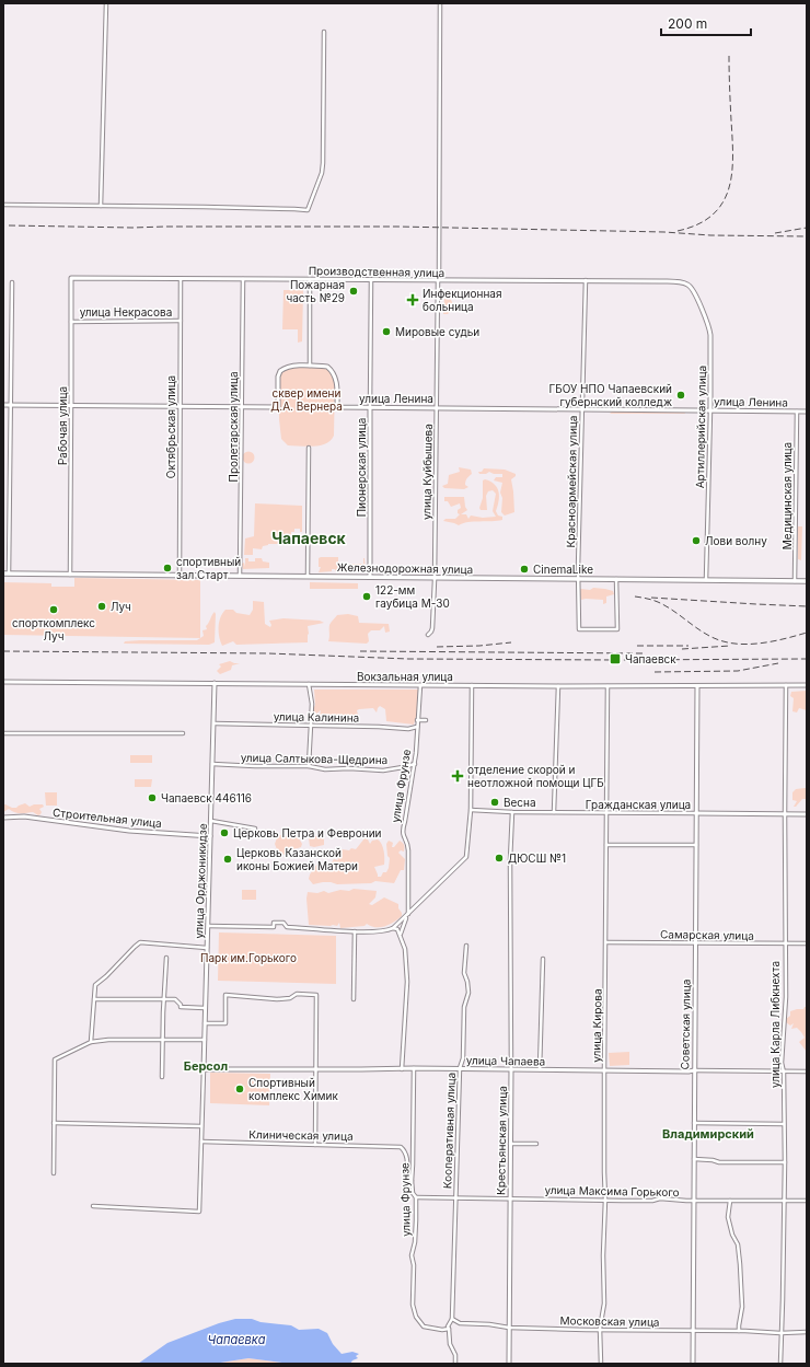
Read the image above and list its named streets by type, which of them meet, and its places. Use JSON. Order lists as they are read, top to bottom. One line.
{"streets":{"main road":["Железнодорожная улица"],"street":["Производственная улица","улица Некрасова","улица Ленина","Рабочая улица","Октябрьская улица","Пролетарская улица","Артиллерийская улица","Пионерская улица","улица Куйбышева","Красноармейская улица","Медицинская улица","Вокзальная улица","улица Калинина","улица Салтыкова-Щедрина","улица Фрунзе","Гражданская улица","Строительная улица","улица Орджоникидзе","Самарская улица","Советская улица","улица Карла Либкнехта","улица Кирова","улица Чапаева","Кооперативная улица","Клиническая улица","Крестьянская улица","улица Максима Горького","Московская улица"]},"crossings":[["Производственная улица","Рабочая улица"],["Производственная улица","Октябрьская улица"],["Производственная улица","Пролетарская улица"],["Производственная улица","Артиллерийская улица"],["Производственная улица","Пионерская улица"],["Производственная улица","улица Куйбышева"],["Производственная улица","Красноармейская улица"],["улица Некрасова","Рабочая улица"],["улица Некрасова","Октябрьская улица"],["улица Ленина","Рабочая улица"],["улица Ленина","Октябрьская улица"],["улица Ленина","Пролетарская улица"],["улица Ленина","Артиллерийская улица"],["улица Ленина","Пионерская улица"],["улица Ленина","улица Куйбышева"],["улица Ленина","Красноармейская улица"],["улица Ленина","Медицинская улица"],["Рабочая улица","Железнодорожная улица"],["Октябрьская улица","Железнодорожная улица"],["Пролетарская улица","Железнодорожная улица"],["Артиллерийская улица","Железнодорожная улица"],["Пионерская улица","Железнодорожная улица"],["улица Куйбышева","Железнодорожная улица"],["Красноармейская улица","Железнодорожная улица"],["Медицинская улица","Железнодорожная улица"],["Вокзальная улица","улица Фрунзе"],["Вокзальная улица","улица Орджоникидзе"],["Вокзальная улица","Советская улица"],["Вокзальная улица","улица Карла Либкнехта"],["Вокзальная улица","улица Кирова"],["улица Калинина","улица Фрунзе"],["улица Калинина","улица Орджоникидзе"],["улица Салтыкова-Щедрина","улица Фрунзе"],["улица Салтыкова-Щедрина","улица Орджоникидзе"],["улица Фрунзе","улица Чапаева"],["улица Фрунзе","Клиническая улица"],["улица Фрунзе","улица Максима Горького"],["Гражданская улица","Советская улица"],["Гражданская улица","улица Карла Либкнехта"],["Гражданская улица","улица Кирова"],["Гражданская улица","Крестьянская улица"],["Строительная улица","улица Орджоникидзе"],["улица Орджоникидзе","улица Чапаева"],["улица Орджоникидзе","Клиническая улица"],["Самарская улица","Советская улица"],["Самарская улица","улица Карла Либкнехта"],["Самарская улица","улица Кирова"],["Советская улица","улица Чапаева"],["Советская улица","улица Максима Горького"],["Советская улица","Московская улица"],["улица Карла Либкнехта","улица Чапаева"],["улица Карла Либкнехта","улица Максима Горького"],["улица Карла Либкнехта","Московская улица"],["улица Кирова","улица Чапаева"],["улица Кирова","улица Максима Горького"],["улица Кирова","Московская улица"],["улица Чапаева","Кооперативная улица"],["улица Чапаева","Крестьянская улица"],["Кооперативная улица","улица Максима Горького"],["Кооперативная улица","Московская улица"],["Крестьянская улица","улица Максима Горького"],["Крестьянская улица","Московская улица"]],"districts":["Чапаевск","Берсол","Владимирский"],"water":["Чапаевка"],"parks":["сквер имени Д.А. Вернера","Парк им.Горького"],"places":{"other":["Пожарная часть №29","Мировые судьи","ГБОУ НПО Чапаевский губернский колледж","Лови волну","спортивный зал Старт","CinemaLike","122-мм гаубица М-30","Луч","спорткомплекс Луч","Чапаевск 446116","Весна","Церковь Петра и Февронии","ДЮСШ №1","Церковь Казанской иконы Божией Матери","Спортивный комплекс Химик"],"health":["Инфекционная больница","отделение скорой и неотложной помощи ЦГБ"],"transit":["Чапаевск"]},"scale_bar":"200 m"}
